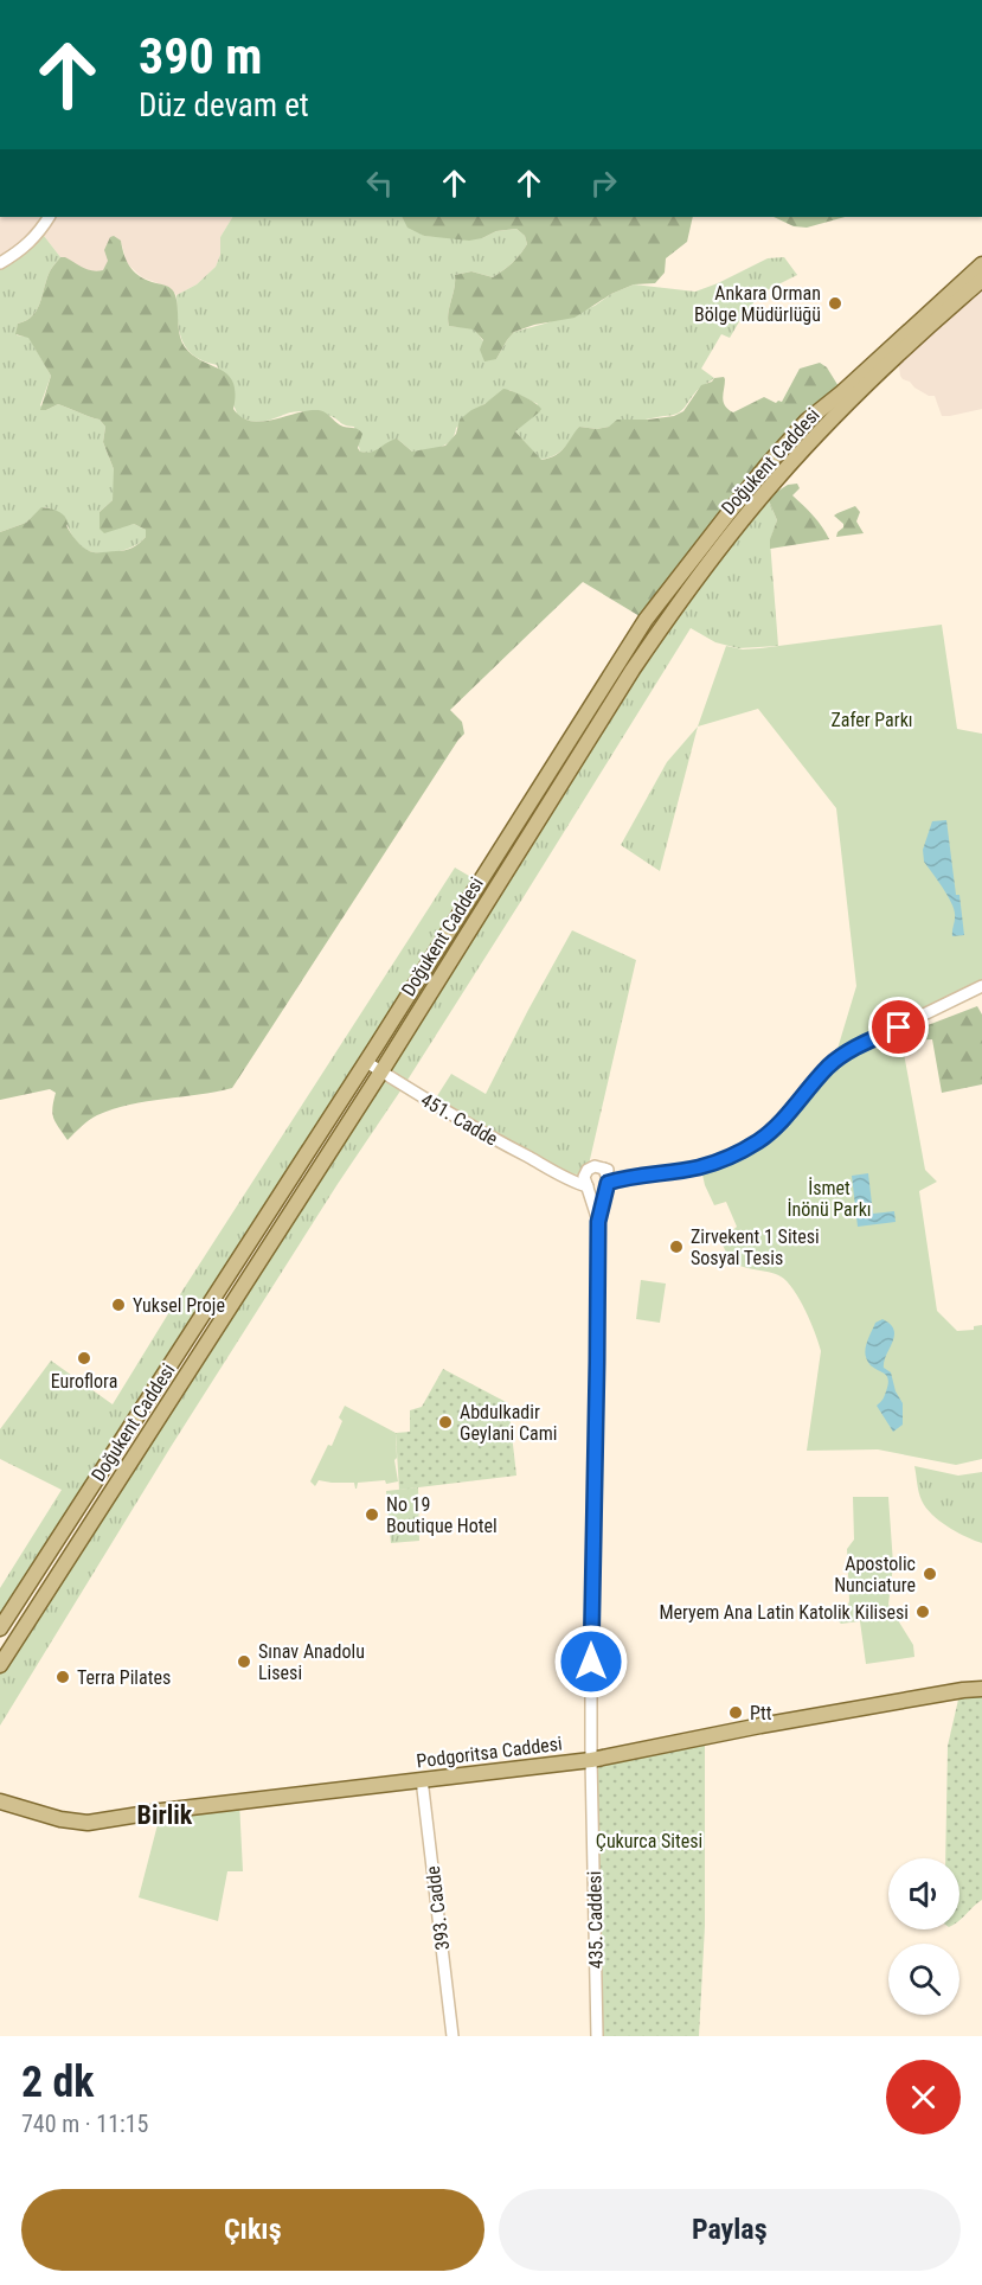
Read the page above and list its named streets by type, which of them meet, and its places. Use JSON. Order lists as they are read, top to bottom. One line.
{"streets":{"main road":["Doğukent Caddesi","Podgoritsa Caddesi"],"street":["451. Cadde","393. Cadde","435. Caddesi"]},"crossings":[["Doğukent Caddesi","451. Cadde"],["Podgoritsa Caddesi","393. Cadde"],["Podgoritsa Caddesi","435. Caddesi"]],"districts":["Birlik"],"parks":["Zafer Parkı","İsmet İnönü Parkı","Çukurca Sitesi"],"places":["Ankara Orman Bölge Müdürlüğü","Zirvekent 1 Sitesi Sosyal Tesis","Yuksel Proje","Euroflora","Abdulkadir Geylani Cami","No 19 Boutique Hotel","Apostolic Nunciature","Meryem Ana Latin Katolik Kilisesi","Sınav Anadolu Lisesi","Terra Pilates","Ptt"],"page":{"turn":["390 m","Düz devam et"],"heading":["2 dk","740 m · 11:15"],"buttons":["Çıkış","Paylaş"]}}
